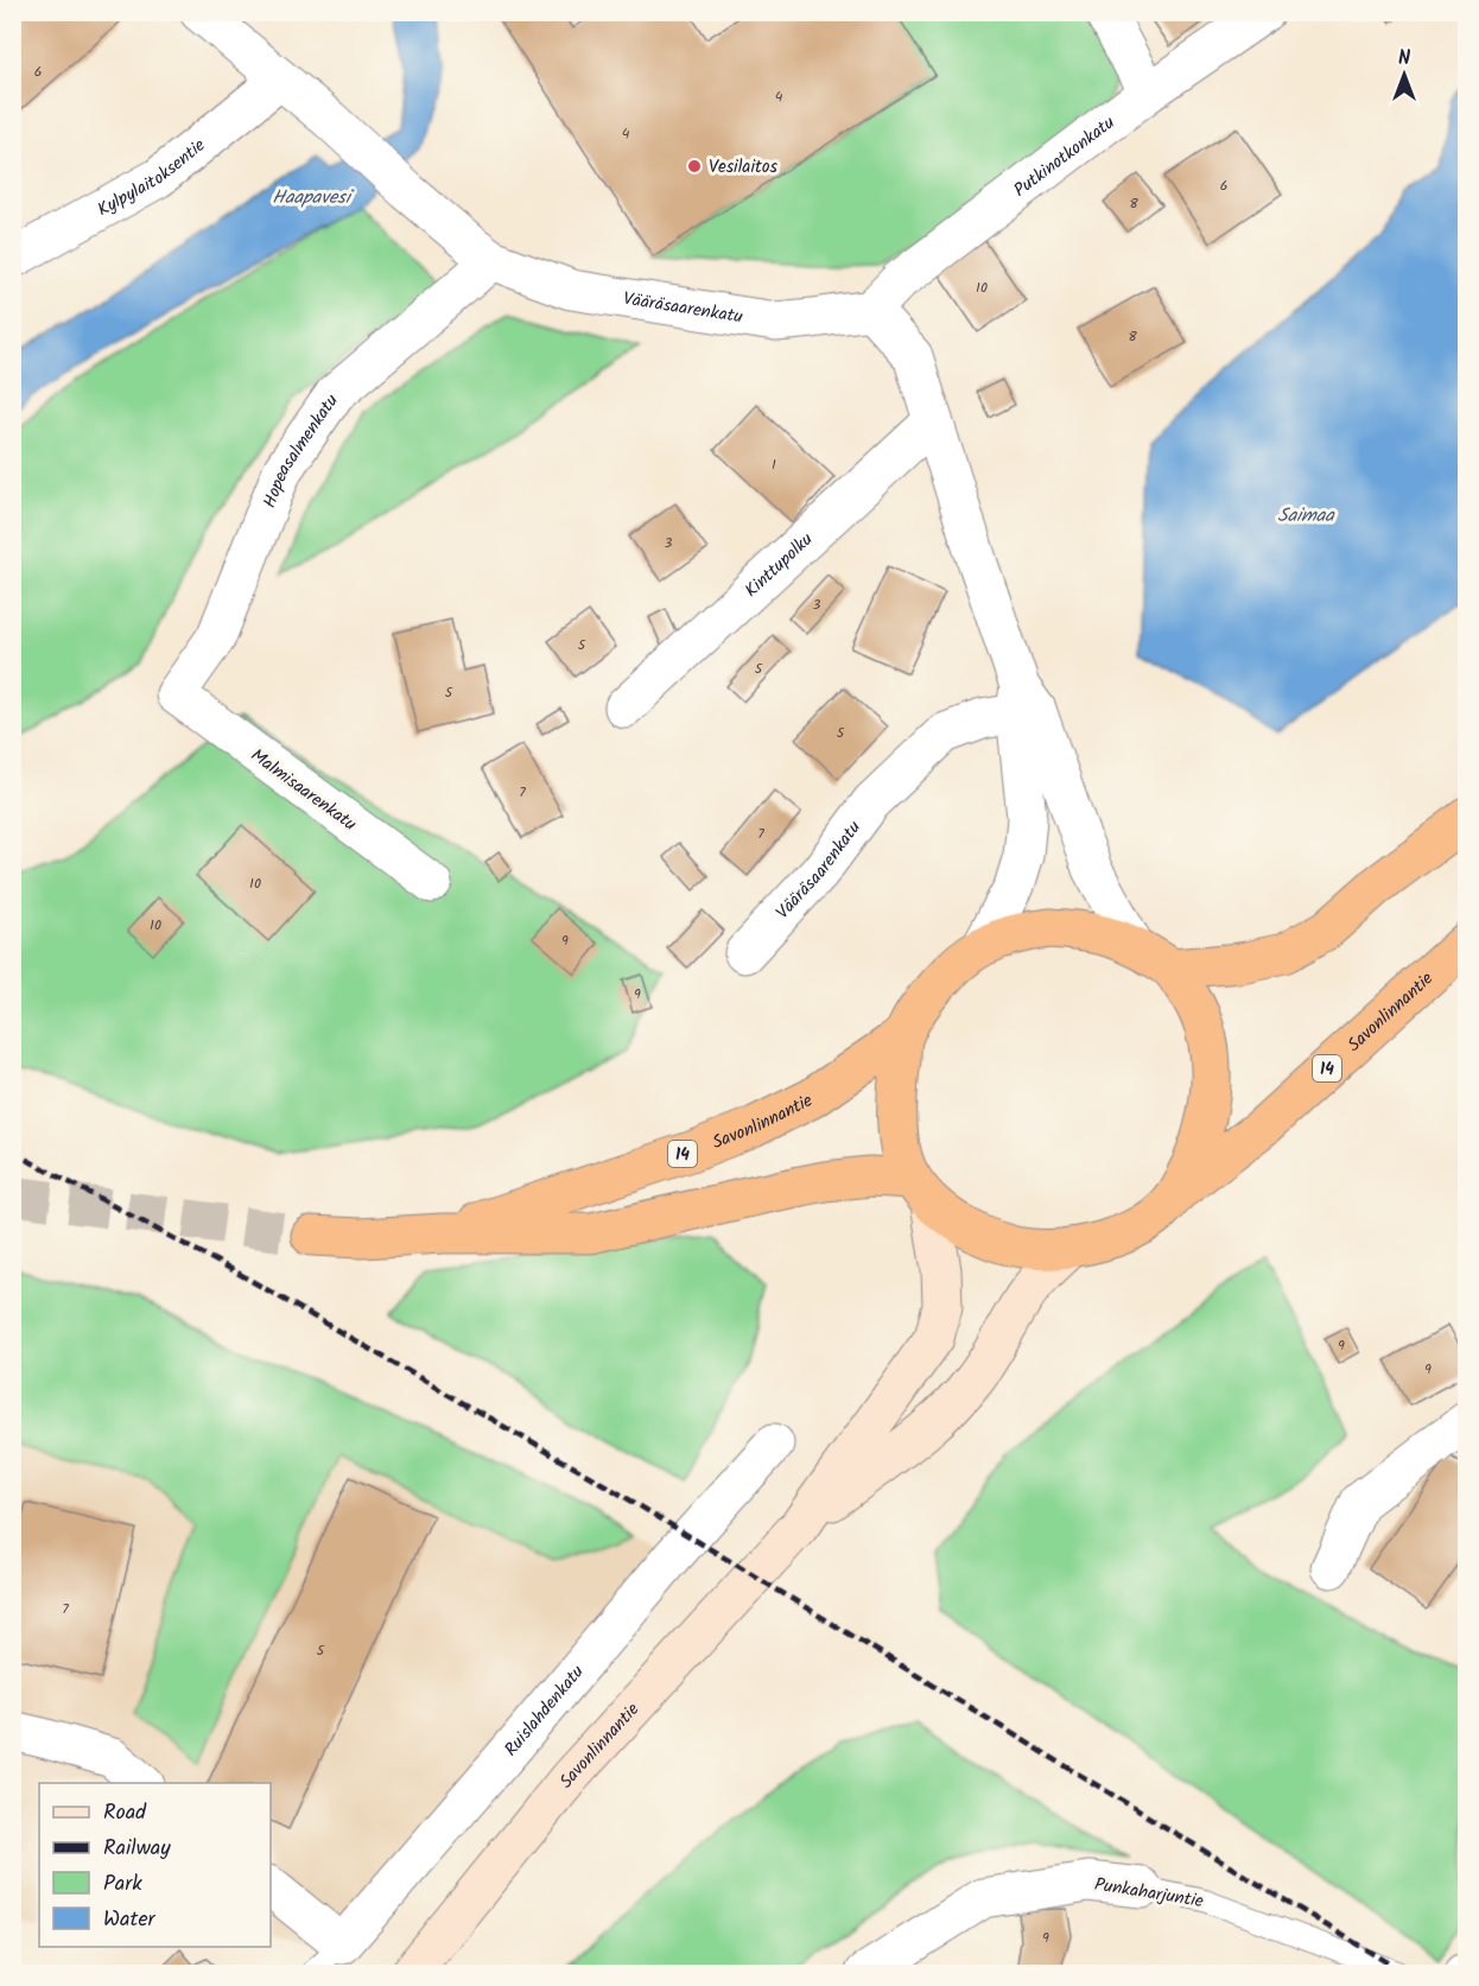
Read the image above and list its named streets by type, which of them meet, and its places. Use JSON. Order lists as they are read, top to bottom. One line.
{"streets":{"highway":["Savonlinnantie","14"],"street":["Putkinotkonkatu","Kylpylaitoksentie","Vääräsaarenkatu","Hopeasalmenkatu","Kinttupolku","Malmisaarenkatu","Ruislahdenkatu","Punkaharjuntie"]},"crossings":[["Putkinotkonkatu","Vääräsaarenkatu"],["Kylpylaitoksentie","Vääräsaarenkatu"],["Vääräsaarenkatu","Hopeasalmenkatu"],["Hopeasalmenkatu","Malmisaarenkatu"],["Savonlinnantie","14"]],"water":["Haapavesi","Saimaa"],"places":["Vesilaitos"],"house_numbers":["6","4","4","6","8","10","8","1","3","3","5","5","5","5","7","7","10","10","9","9","9","9","7","5","9"],"legend":["Road","Railway","Park","Water"],"north":"top"}
